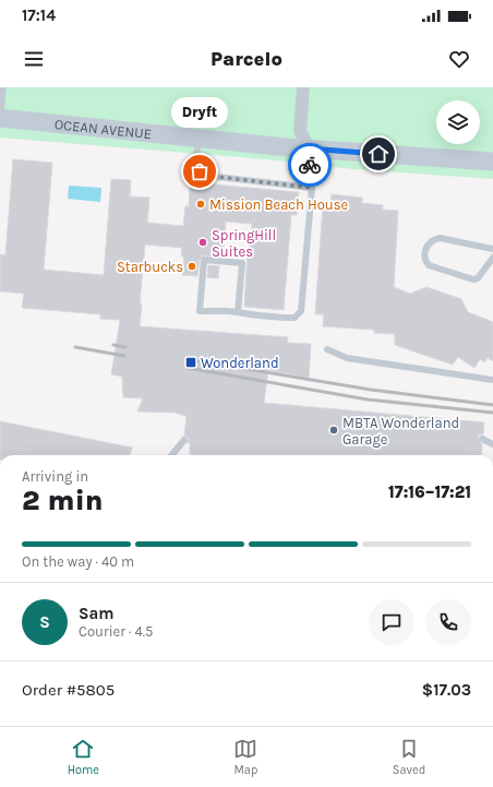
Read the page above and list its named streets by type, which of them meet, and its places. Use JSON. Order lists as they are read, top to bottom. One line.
{"streets":{"main road":["OCEAN AVENUE"]},"places":{"other":["Dryft","Mission Beach House","SpringHill Suites","Starbucks","MBTA Wonderland Garage"],"transit":["Wonderland"]},"page":{"status":"17:14","header":"Parcelo","bubble":"Dryft","heading":["2 min","Arriving in","17:16–17:21"],"panel":["Sam","Courier · 4.5","Order #5805","$17.03"],"bar":"On the way · 40 m","round":"S","tabs":["Home","Map","Saved"]}}
